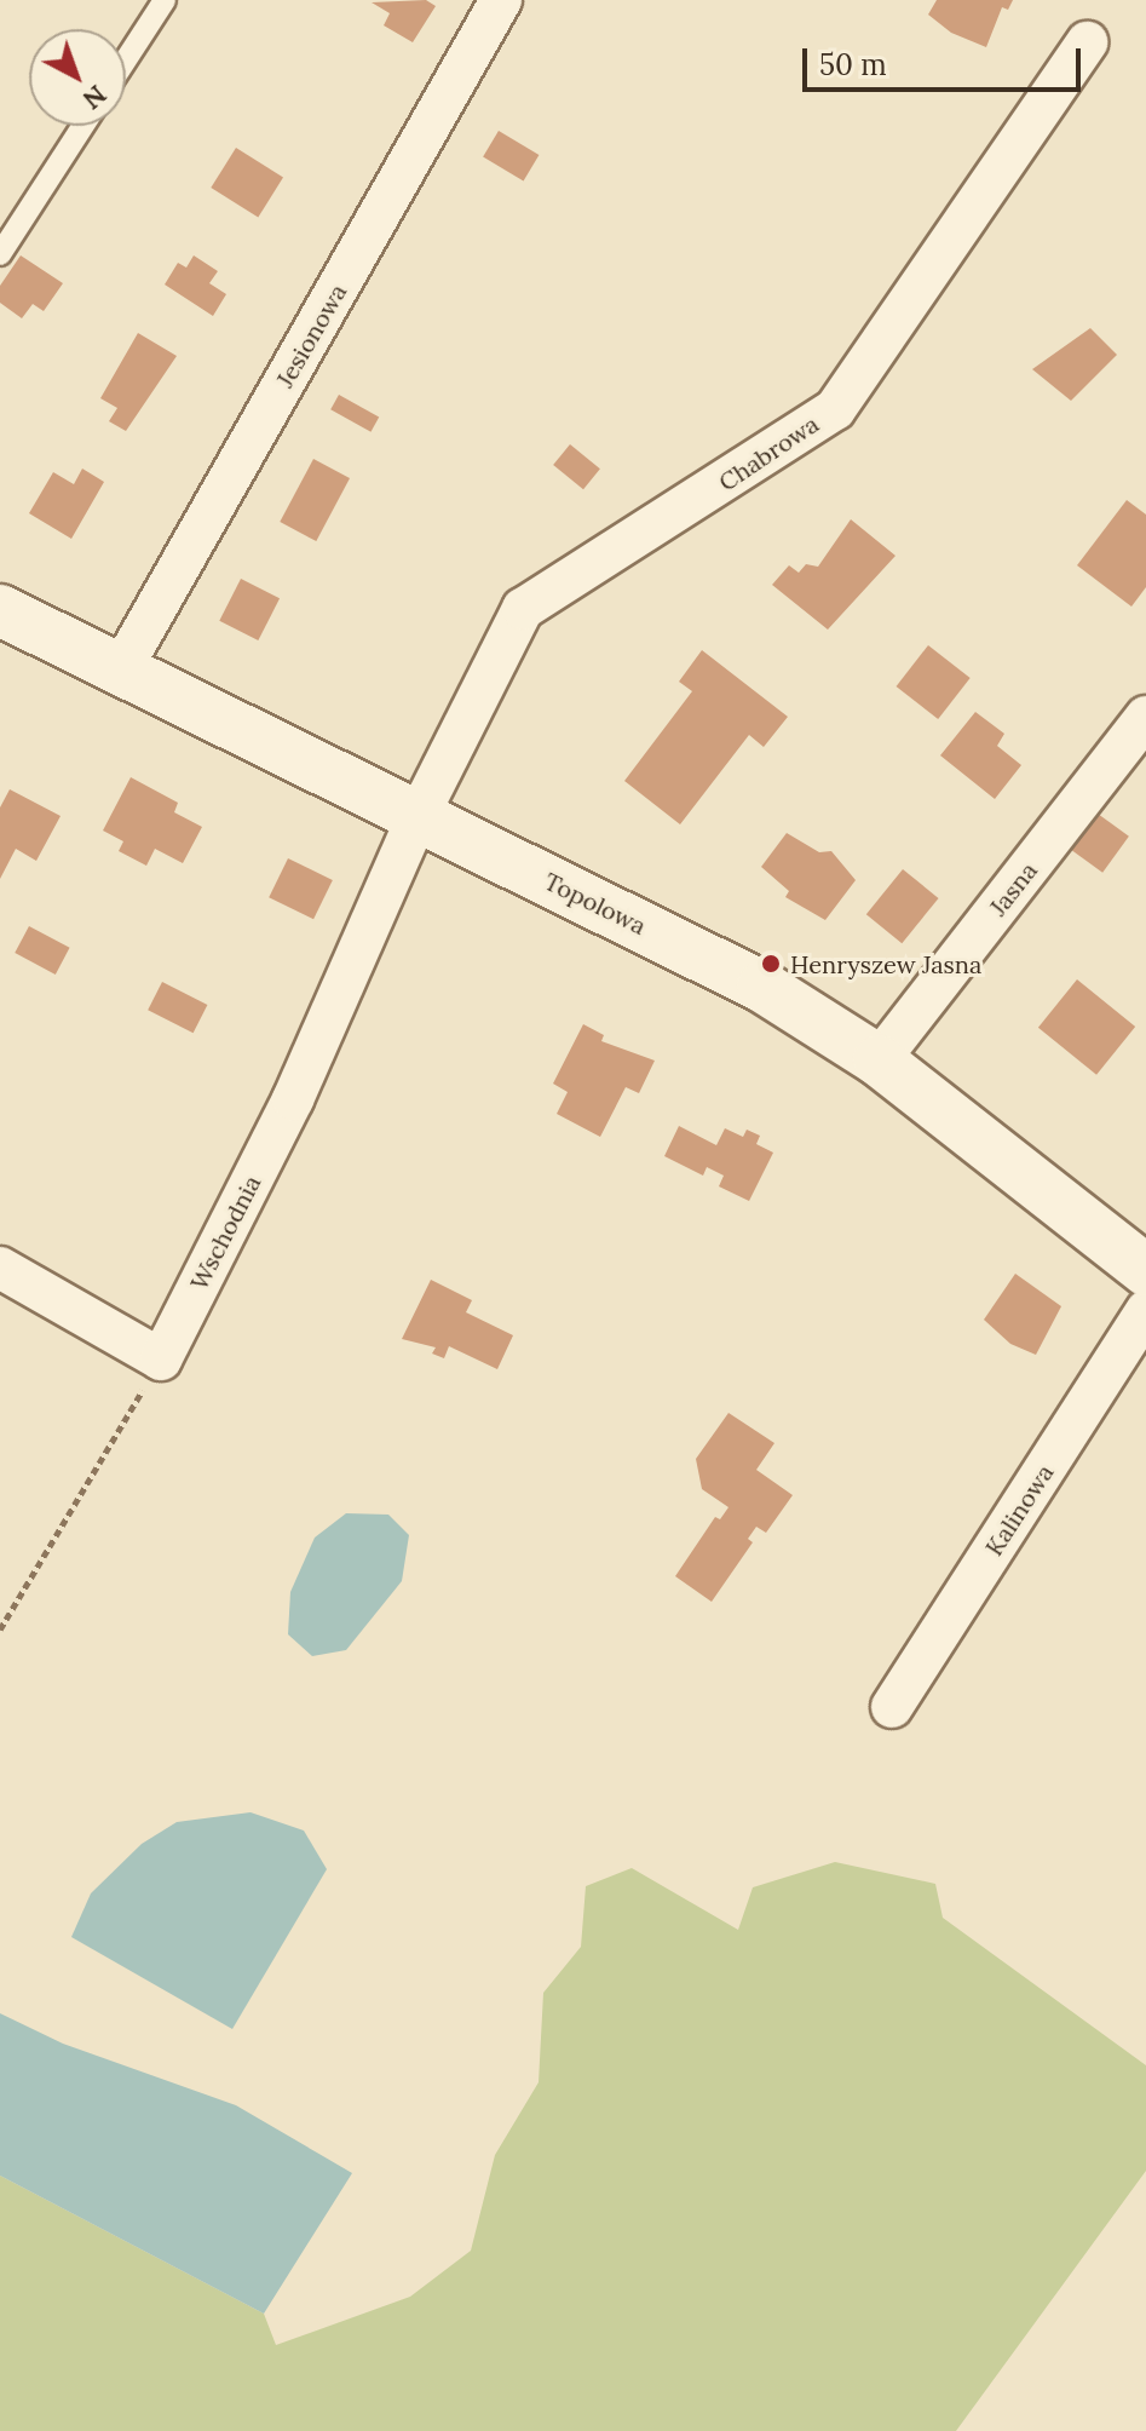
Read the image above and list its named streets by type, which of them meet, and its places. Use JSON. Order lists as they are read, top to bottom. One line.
{"streets":{"street":["Jesionowa","Chabrowa","Jasna","Topolowa","Wschodnia","Kalinowa"]},"crossings":[["Jesionowa","Topolowa"],["Chabrowa","Topolowa"],["Chabrowa","Wschodnia"],["Jasna","Topolowa"],["Topolowa","Wschodnia"]],"places":["Henryszew Jasna"],"scale_bar":"50 m","north":"bottom right"}
